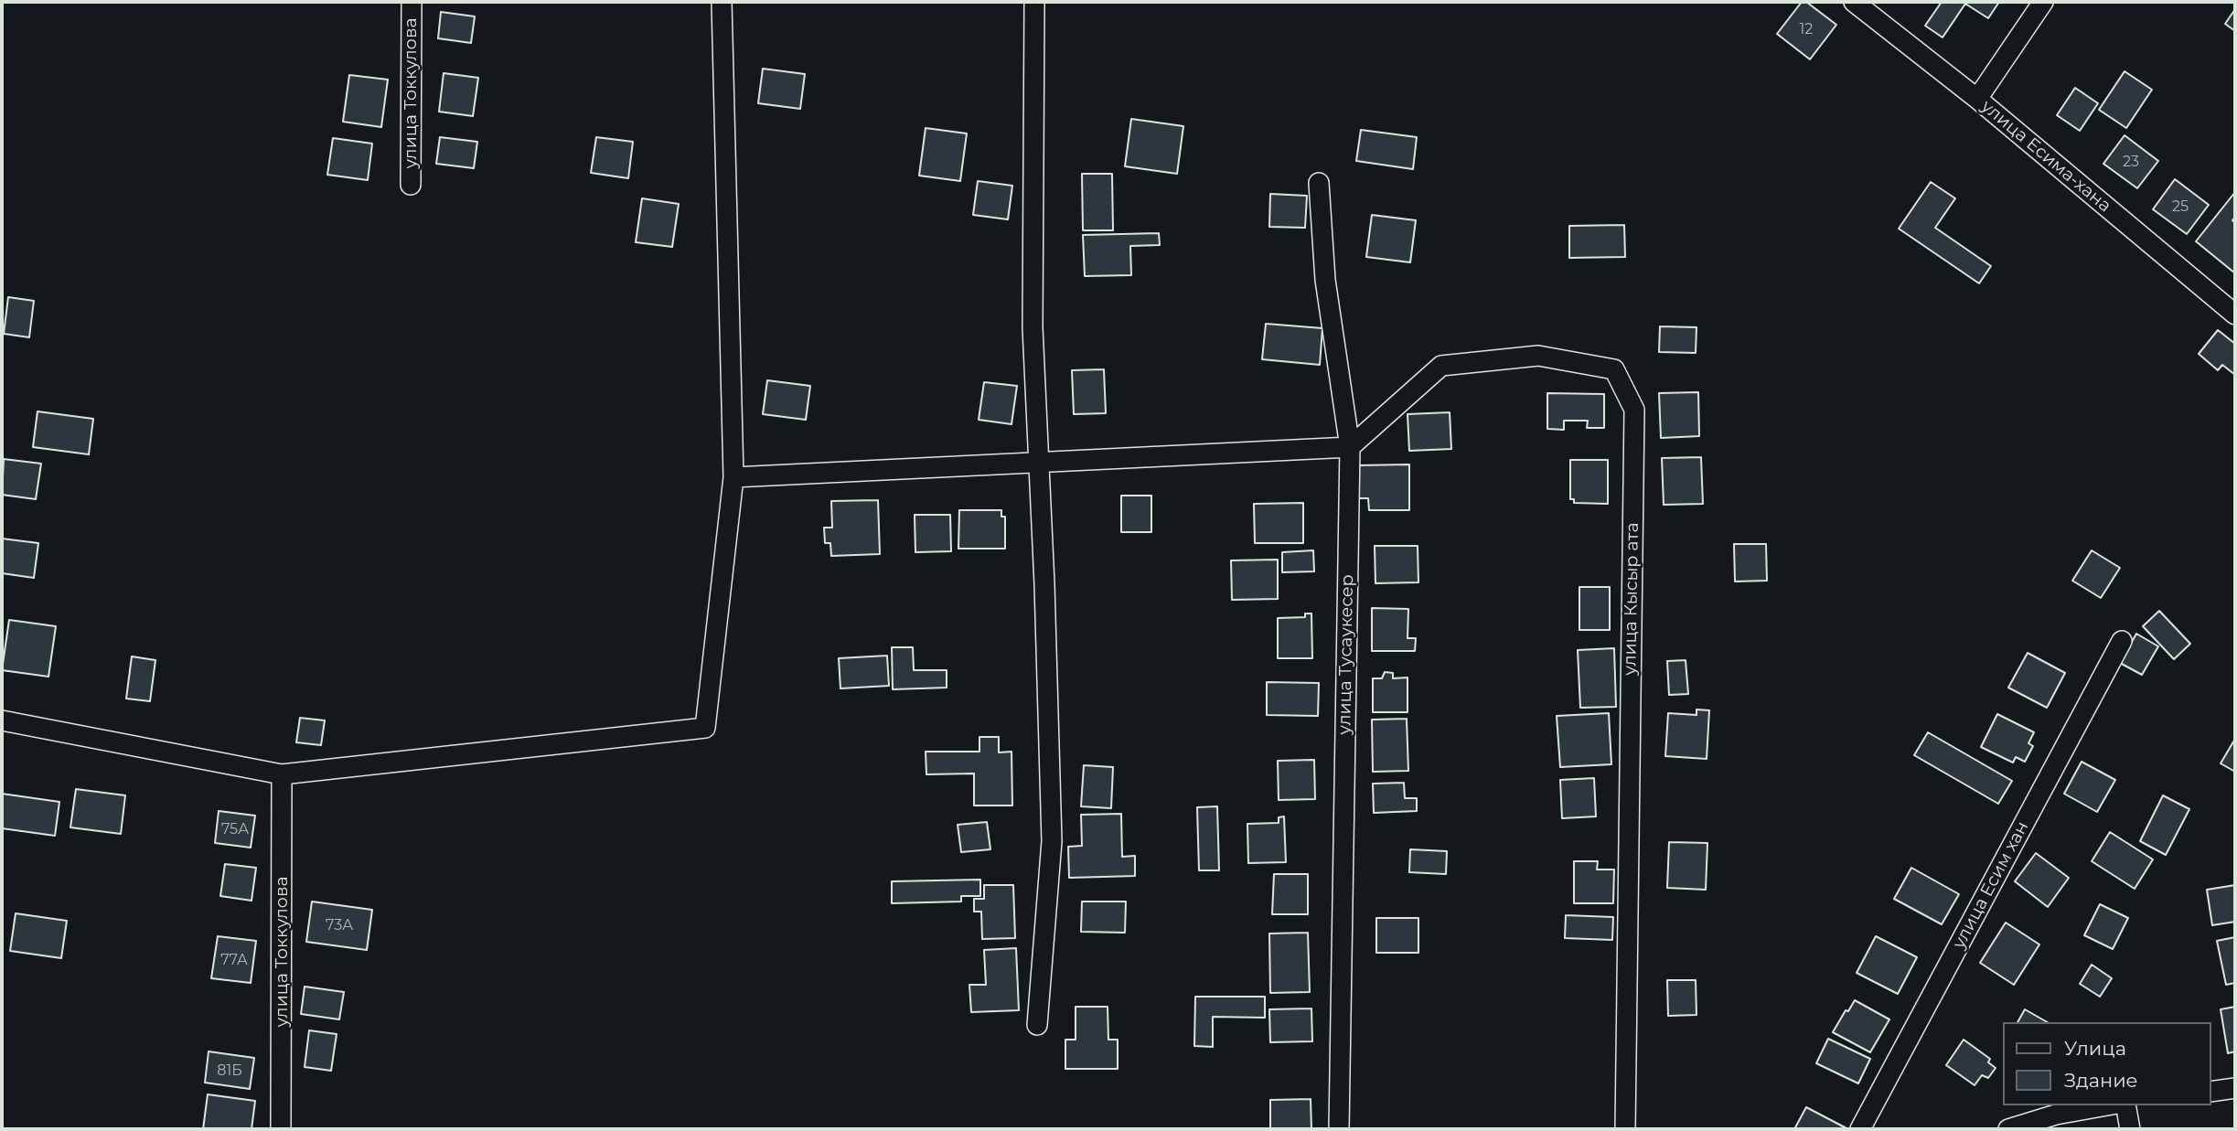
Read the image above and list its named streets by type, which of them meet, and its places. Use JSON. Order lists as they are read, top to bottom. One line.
{"streets":{"street":["улица Токкулова","улица Есима-хана","улица Кысыр ата","улица Тусаукесер","улица Есим хан"]},"crossings":[["улица Кысыр ата","улица Тусаукесер"]],"house_numbers":["12","23","25","75А","73А","77А","81Б"],"legend":["Улица","Здание"]}
